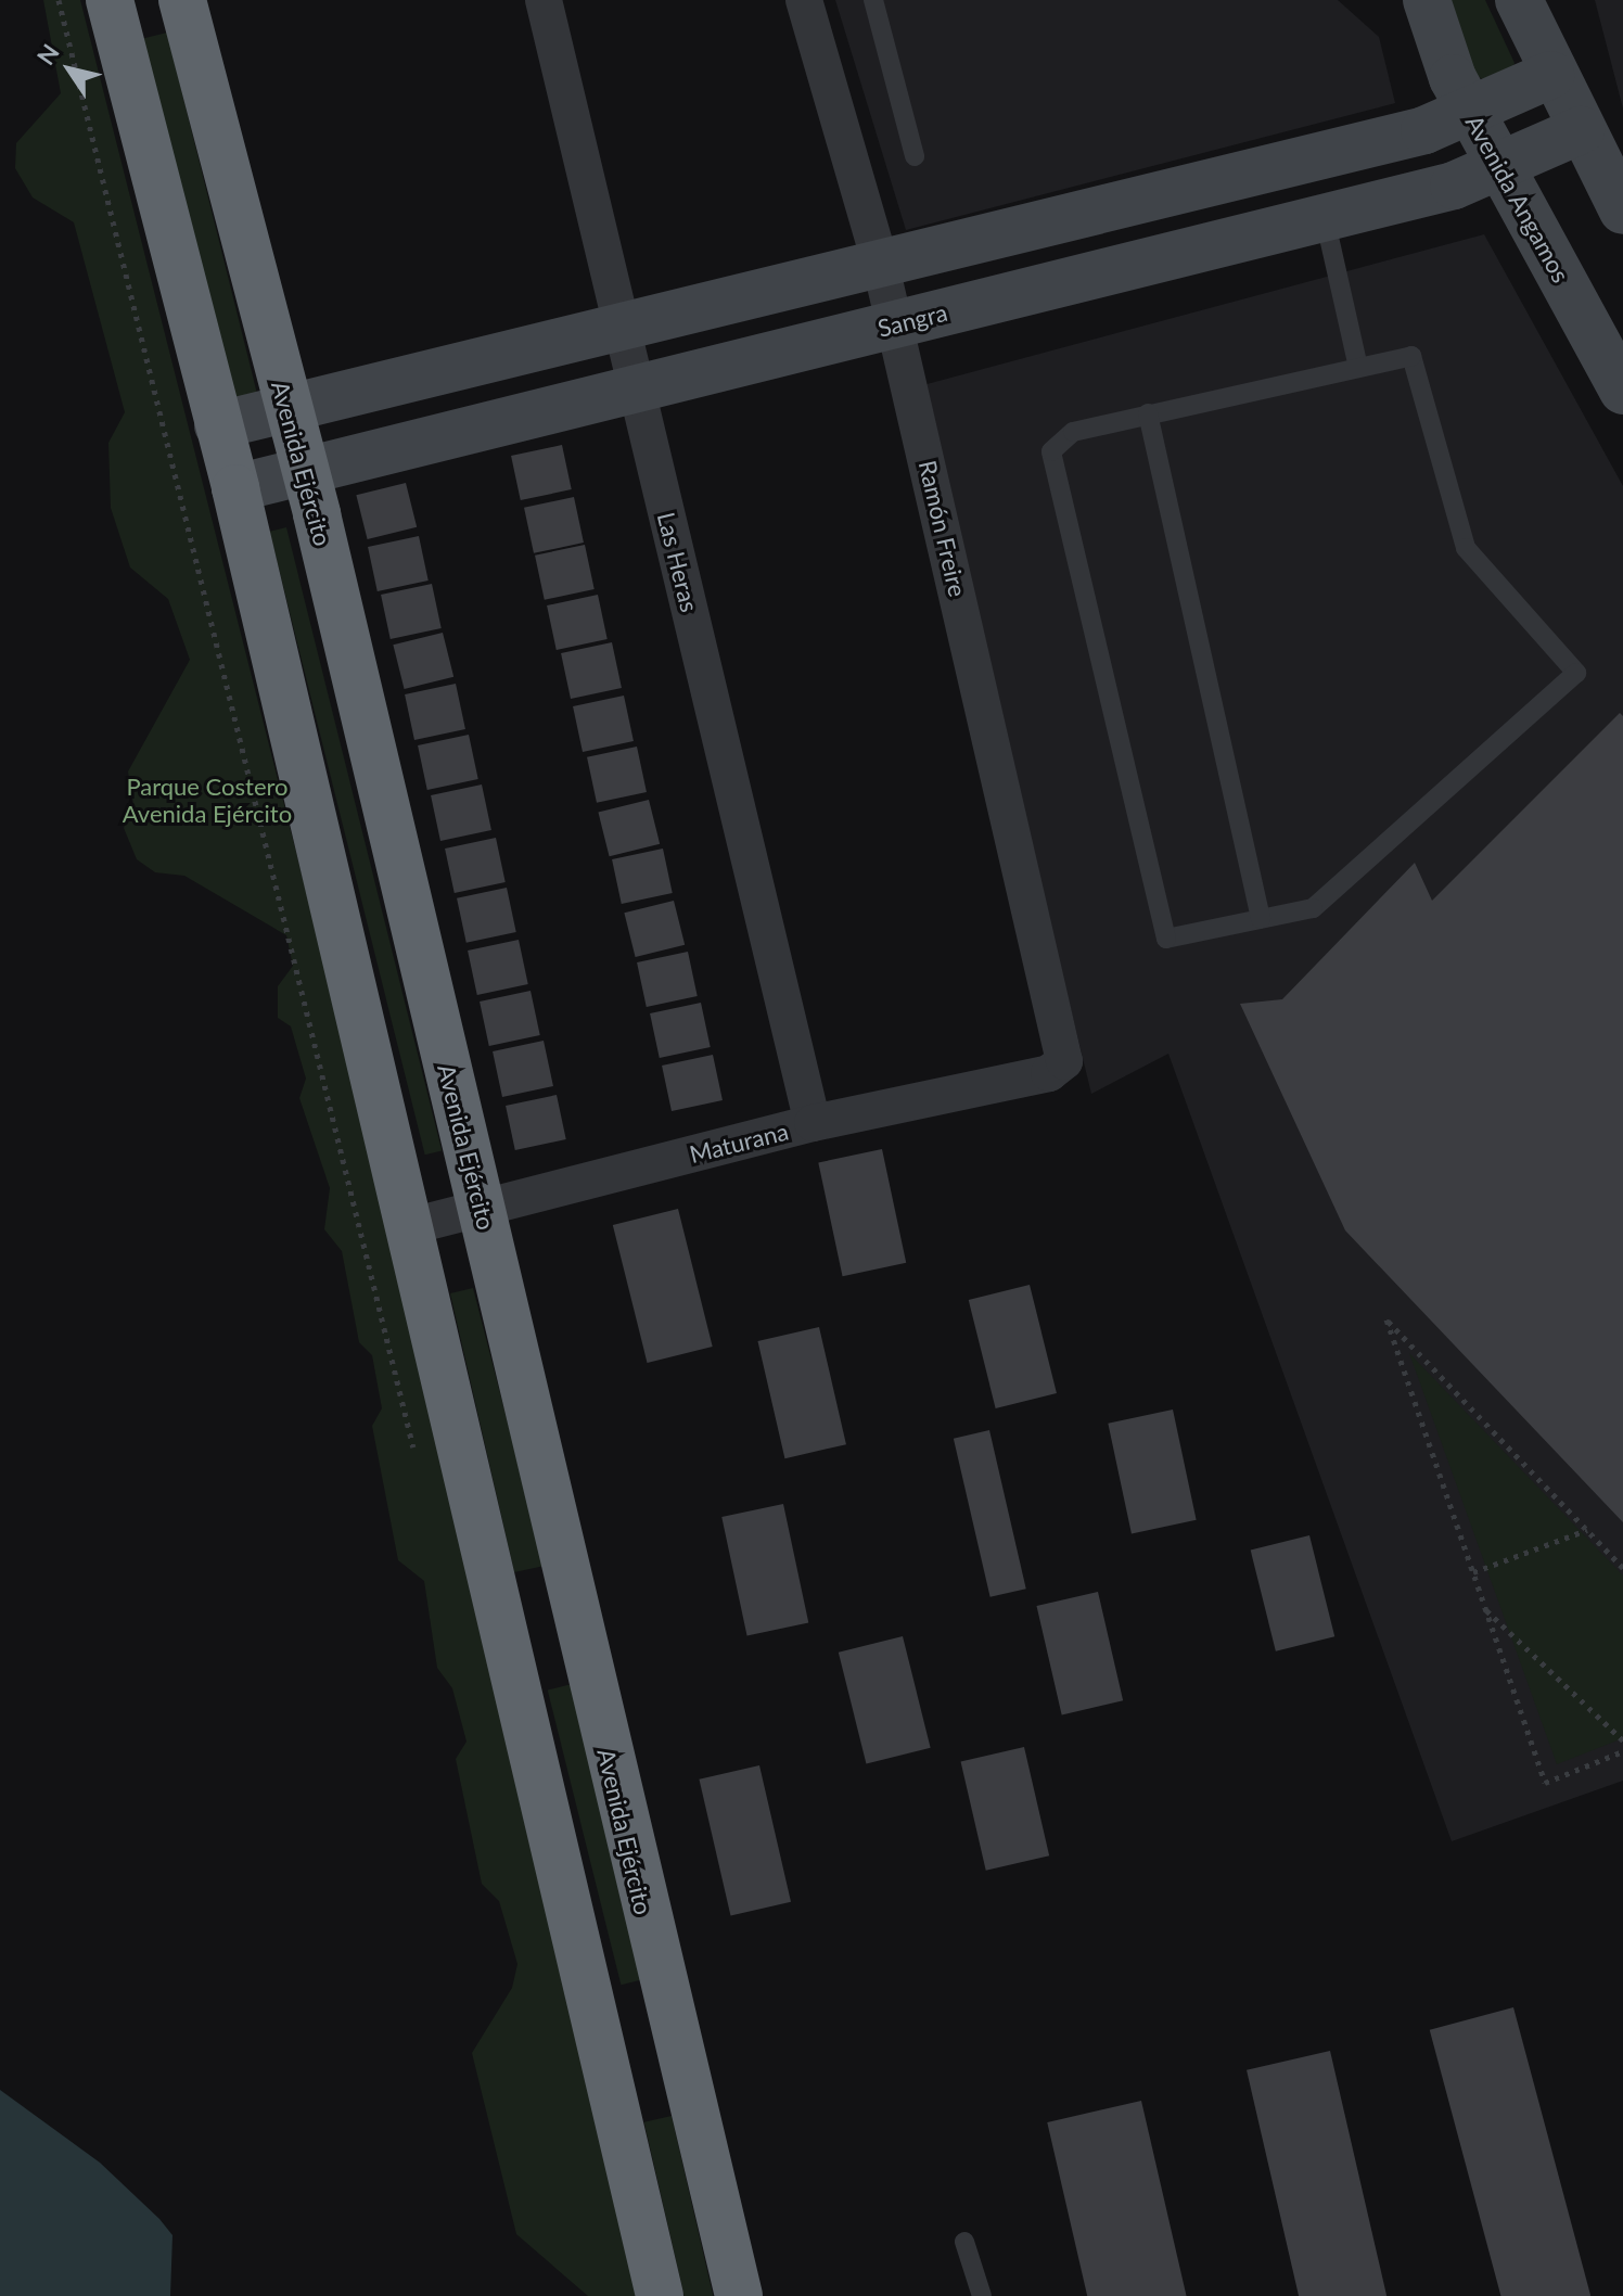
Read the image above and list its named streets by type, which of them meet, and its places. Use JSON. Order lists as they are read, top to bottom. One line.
{"streets":{"highway":["Avenida Ejército"],"street":["Avenida Angamos","Sangra","Ramón Freire","Las Heras","Maturana"]},"crossings":[["Avenida Angamos","Sangra"],["Sangra","Avenida Ejército"],["Sangra","Ramón Freire"],["Sangra","Las Heras"],["Avenida Ejército","Maturana"],["Ramón Freire","Maturana"],["Las Heras","Maturana"]],"parks":["Parque Costero Avenida Ejército"],"north":"top left"}
